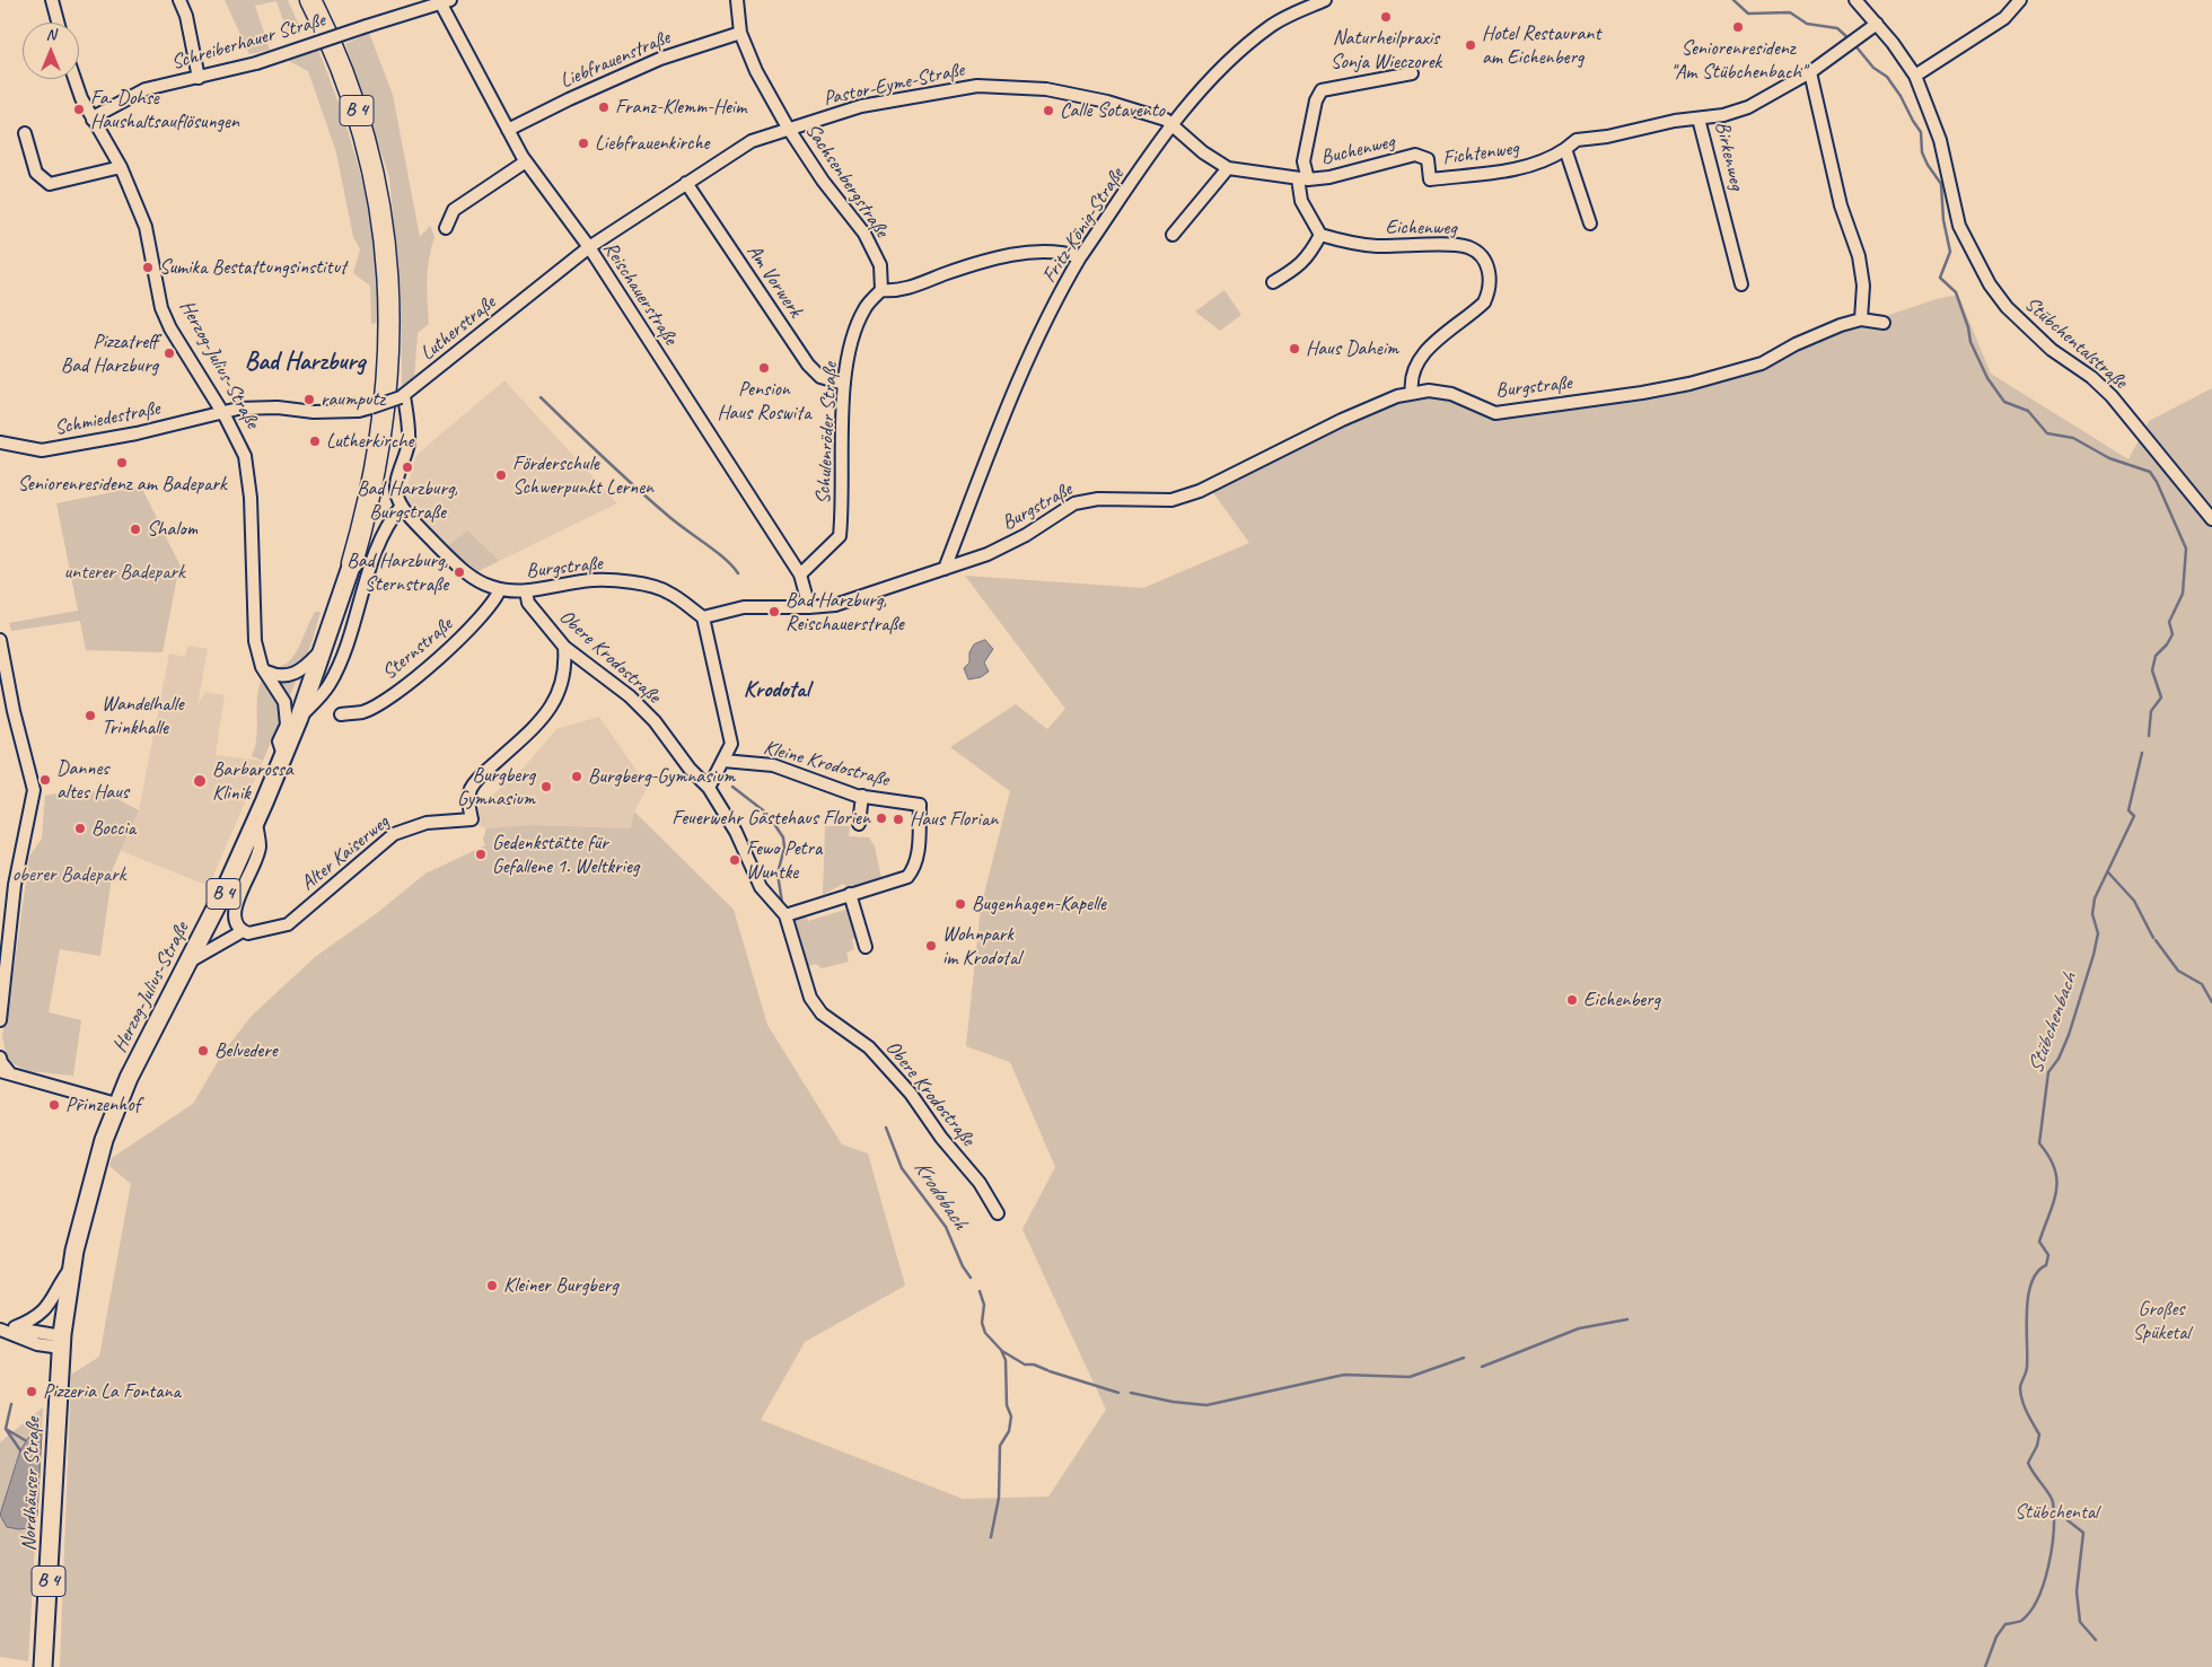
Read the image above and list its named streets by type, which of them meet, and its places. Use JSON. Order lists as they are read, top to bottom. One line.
{"streets":{"highway":["B 4"],"main road":["Herzog-Julius-Straße","Nordhäuser Straße"],"street":["Schreiberhauer Straße","Liebfrauenstraße","Pastor-Eyme-Straße","Buchenweg","Fichtenweg","Birkenweg","Sachsenbergstraße","Fritz-König-Straße","Eichenweg","Am Vorwerk","Reischauerstraße","Lutherstraße","Stübchentalstraße","Burgstraße","Schmiedestraße","Schulenröder Straße","Sternstraße","Obere Krodostraße","Kleine Krodostraße","Alter Kaiserweg"]},"crossings":[["Schreiberhauer Straße","Reischauerstraße"],["Schreiberhauer Straße","Herzog-Julius-Straße"],["Liebfrauenstraße","Sachsenbergstraße"],["Liebfrauenstraße","Reischauerstraße"],["Pastor-Eyme-Straße","Buchenweg"],["Pastor-Eyme-Straße","Sachsenbergstraße"],["Pastor-Eyme-Straße","Fritz-König-Straße"],["Pastor-Eyme-Straße","Am Vorwerk"],["Pastor-Eyme-Straße","Lutherstraße"],["B 4","Herzog-Julius-Straße"],["Buchenweg","Fichtenweg"],["Buchenweg","Fritz-König-Straße"],["Fichtenweg","Birkenweg"],["Birkenweg","Stübchentalstraße"],["Sachsenbergstraße","Schulenröder Straße"],["Fritz-König-Straße","Burgstraße"],["Eichenweg","Burgstraße"],["Am Vorwerk","Lutherstraße"],["Am Vorwerk","Schulenröder Straße"],["Reischauerstraße","Lutherstraße"],["Reischauerstraße","Burgstraße"],["Reischauerstraße","Schulenröder Straße"],["Lutherstraße","Herzog-Julius-Straße"],["Lutherstraße","Schmiedestraße"],["Herzog-Julius-Straße","Schmiedestraße"],["Herzog-Julius-Straße","Alter Kaiserweg"],["Herzog-Julius-Straße","Nordhäuser Straße"],["Burgstraße","Sternstraße"],["Burgstraße","Obere Krodostraße"],["Obere Krodostraße","Alter Kaiserweg"]],"districts":["Bad Harzburg","Krodotal"],"water":["Stübchenbach","Krodobach"],"parks":["unterer Badepark","oberer Badepark","Großes Spüketal","Stübchental"],"places":["Naturheilpraxis Sonja Wieczorek","Seniorenresidenz \"Am Stübchenbach\"","Hotel Restaurant am Eichenberg","Franz-Klemm-Heim","Fa. Dohse Haushaltsauflösungen","Calle Sotavento","Liebfrauenkirche","Sumika Bestattungsinstitut","Haus Daheim","Pizzatreff Bad Harzburg","Pension Haus Roswita","raumputz","Lutherkirche","Seniorenresidenz am Badepark","Bad Harzburg, Burgstraße","Förderschule Schwerpunkt Lernen","Shalom","Bad Harzburg, Sternstraße","Bad Harzburg, Reischauerstraße","Wandelhalle Trinkhalle","Burgberg-Gymnasium","Dannes altes Haus","Barbarossa Klinik","Burgberg Gymnasium","Feuerwehr Gästehaus Florien","Haus Florian","Boccia","Gedenkstätte für Gefallene 1. Weltkrieg","Fewo Petra Wuntke","Bugenhagen-Kapelle","Wohnpark im Krodotal","Eichenberg","Belvedere","Prinzenhof","Kleiner Burgberg","Pizzeria La Fontana"],"north":"top"}
